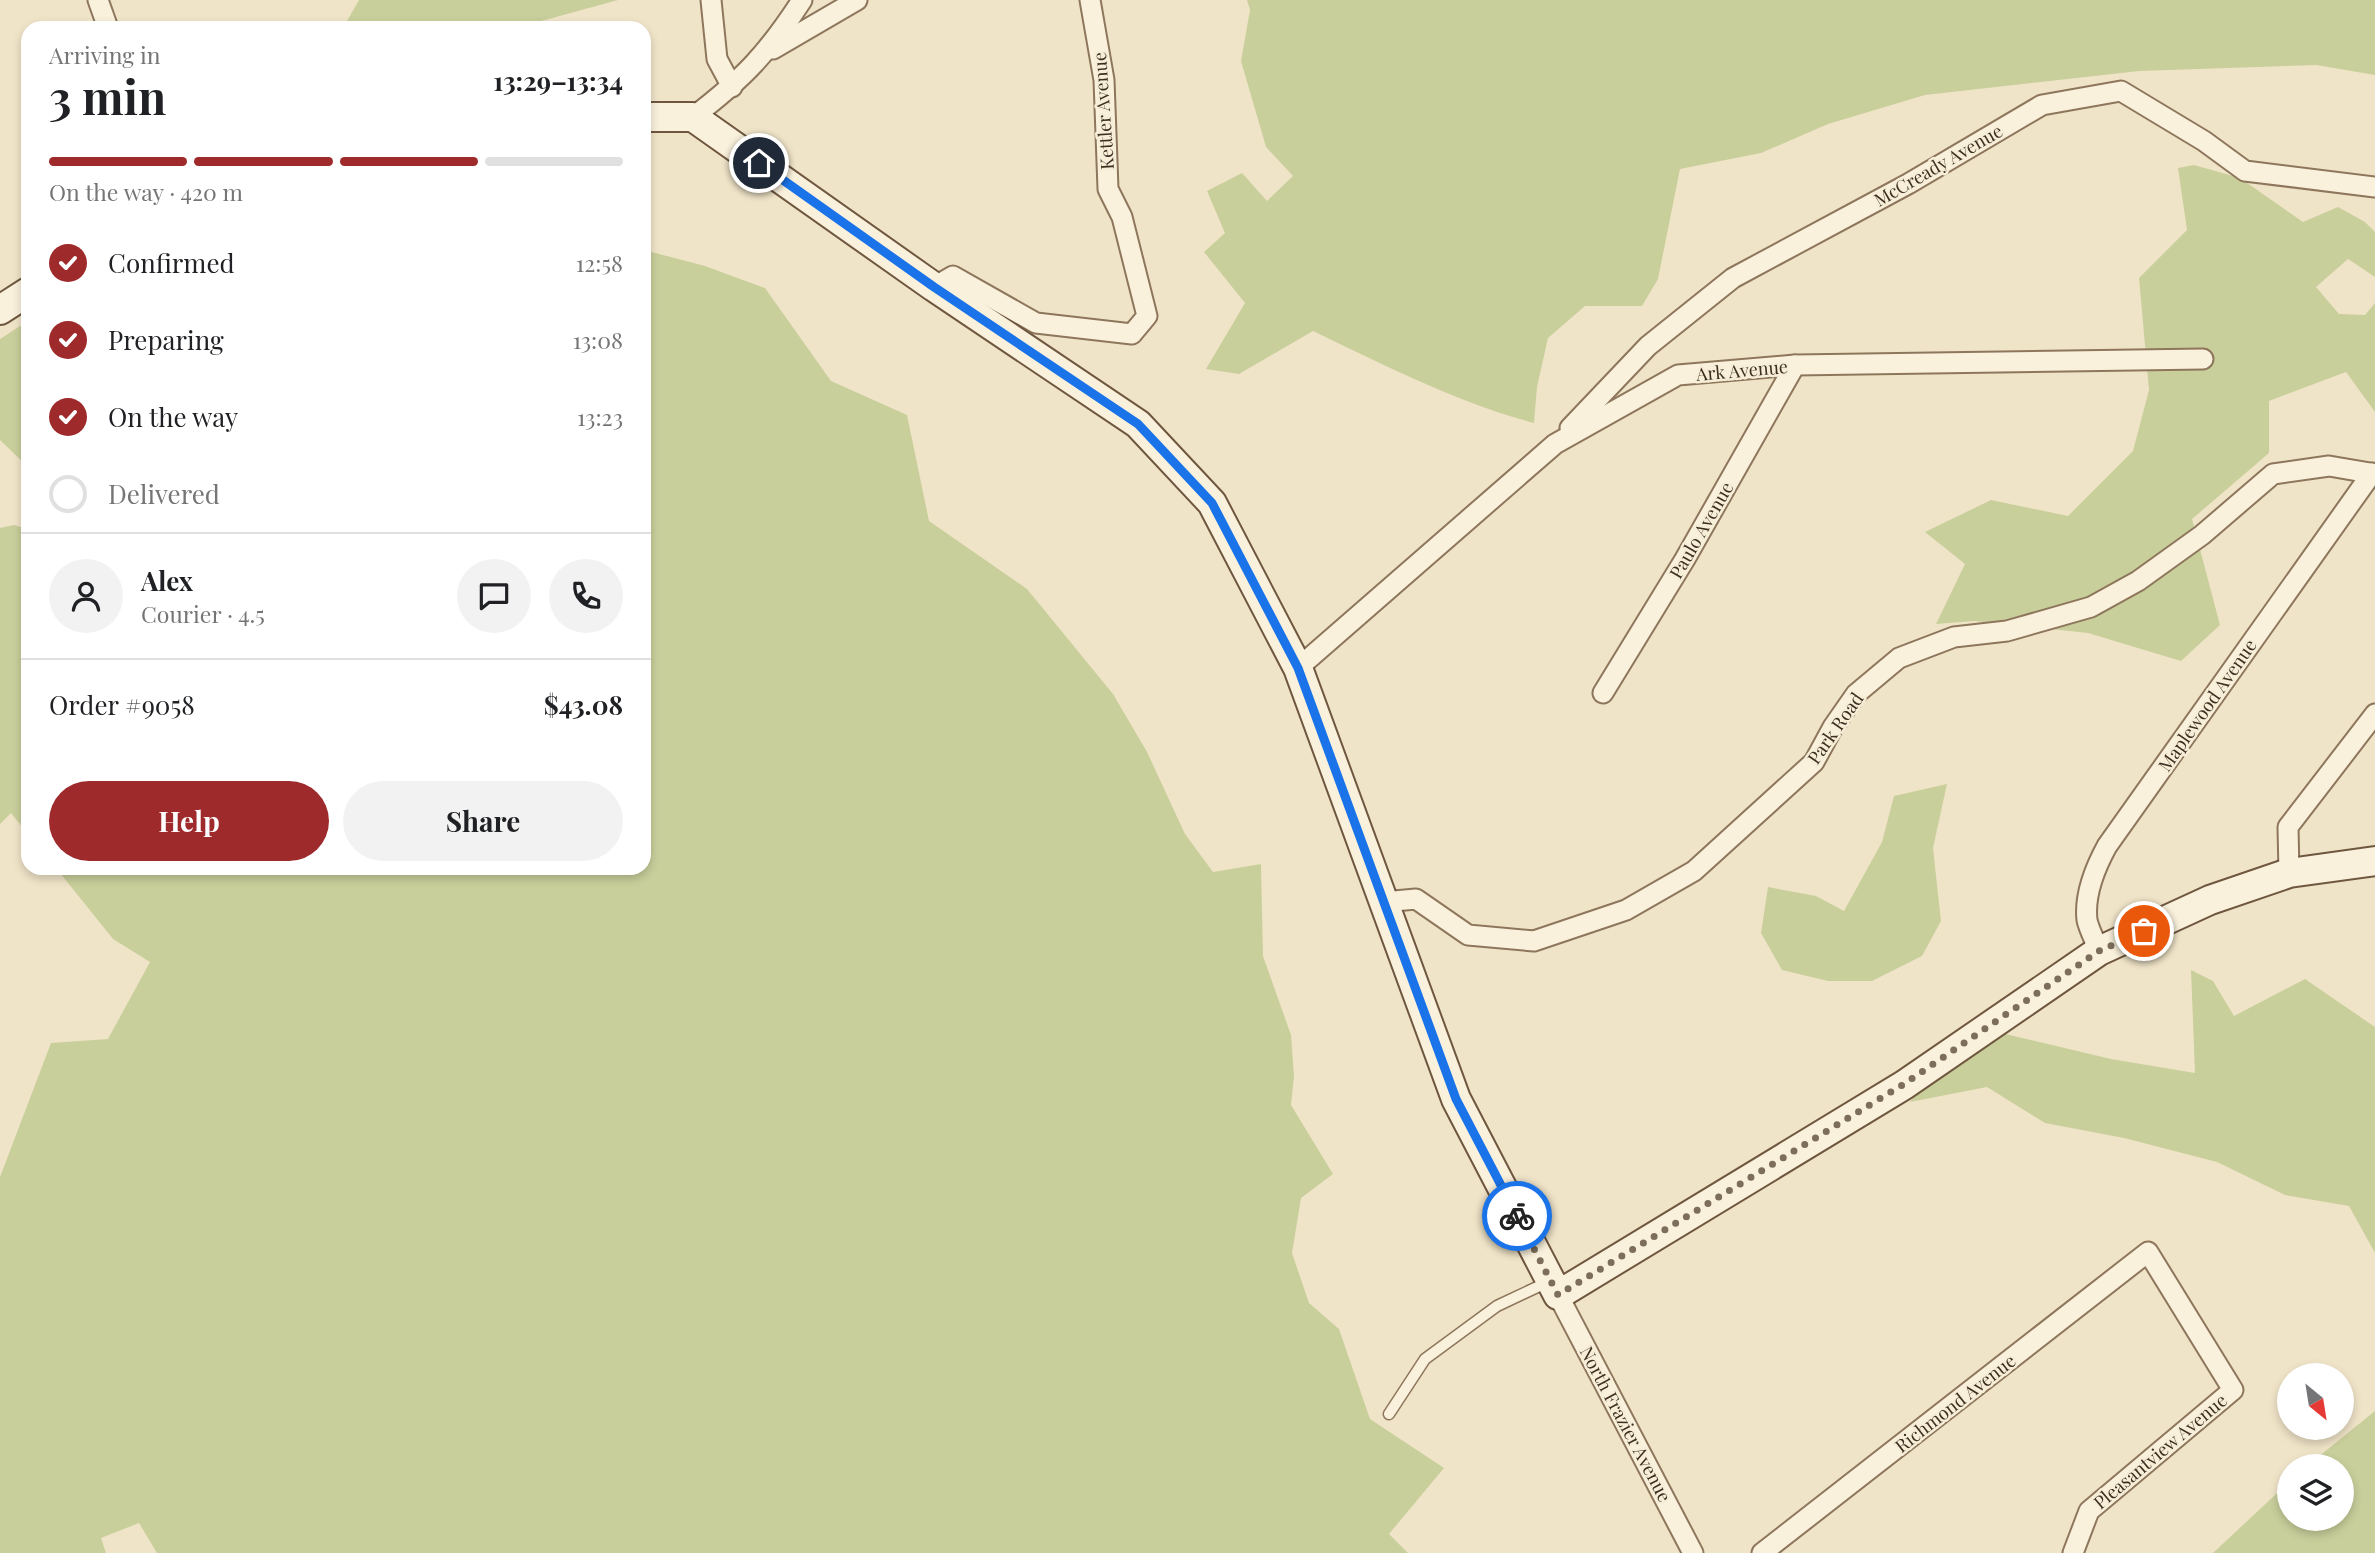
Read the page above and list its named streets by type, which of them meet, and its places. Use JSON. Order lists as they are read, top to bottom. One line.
{"streets":{"street":["Kettler Avenue","McCready Avenue","Ark Avenue","Paulo Avenue","Maplewood Avenue","Park Road","Richmond Avenue","North Frazier Avenue","Pleasantview Avenue"]},"crossings":[["McCready Avenue","Ark Avenue"],["Ark Avenue","Paulo Avenue"],["Maplewood Avenue","Park Road"],["Richmond Avenue","Pleasantview Avenue"]],"north":"bottom right","page":{"heading":["3 min","Arriving in","13:29–13:34"],"panel":["Alex","Courier · 4.5","Order #9058","$43.08"],"bar":"On the way · 420 m","list":[["Confirmed","12:58"],["Preparing","13:08"],["On the way","13:23"],"Delivered"],"buttons":["Help","Share"]}}
